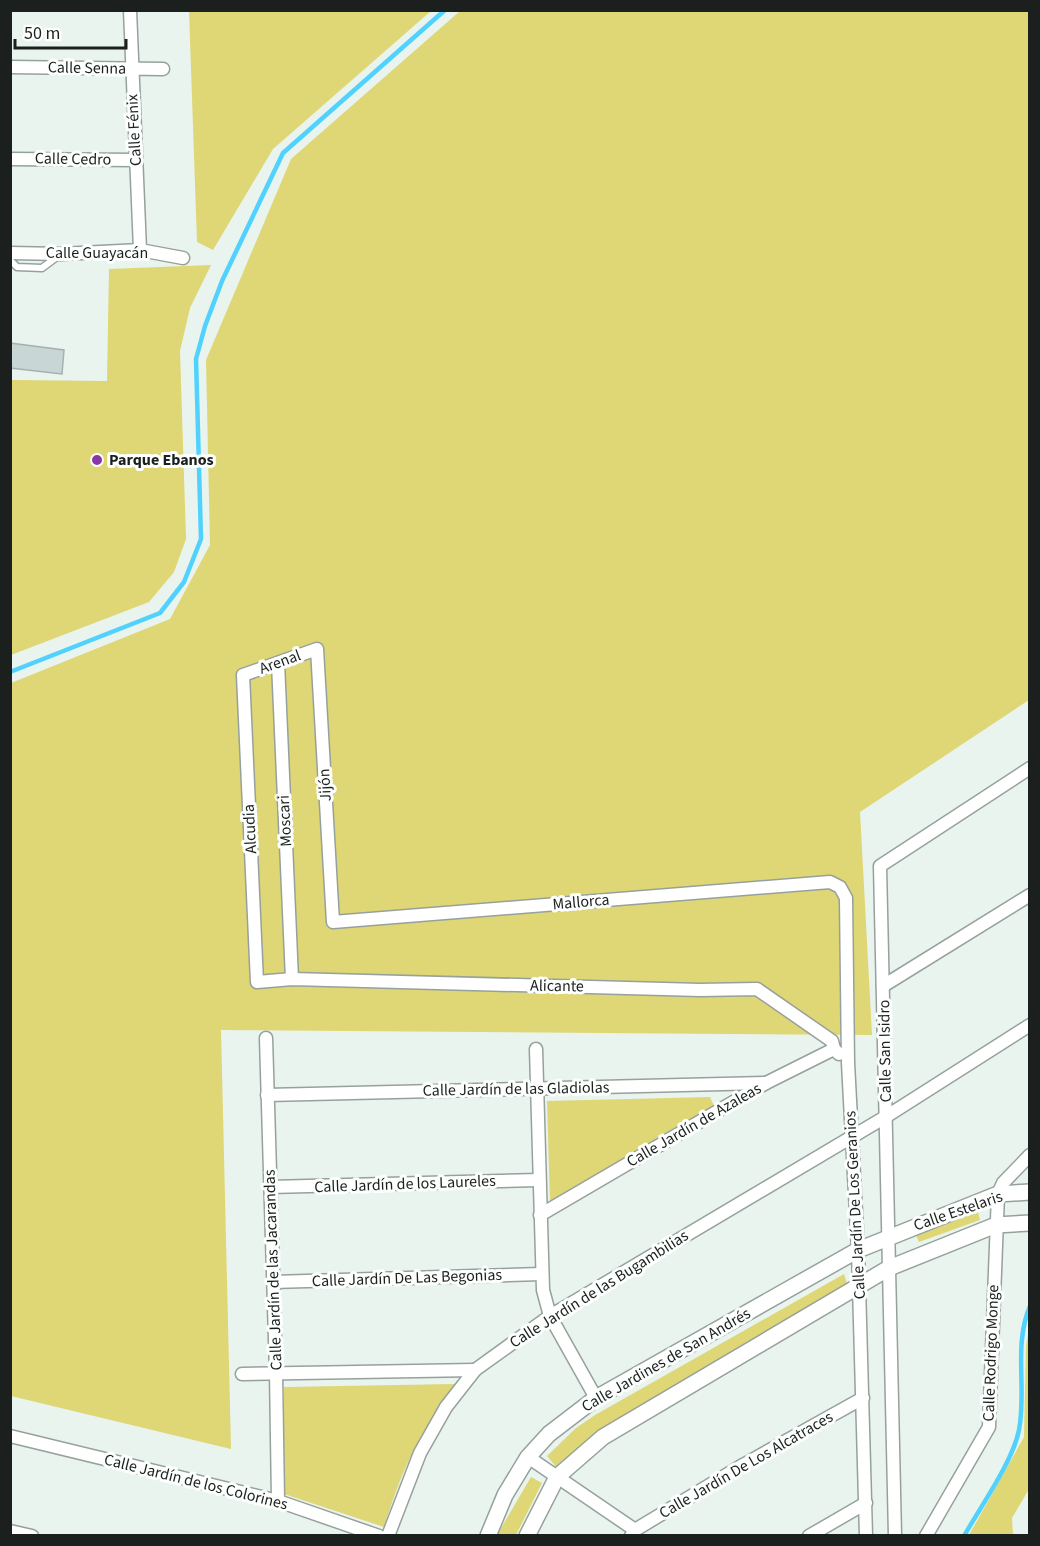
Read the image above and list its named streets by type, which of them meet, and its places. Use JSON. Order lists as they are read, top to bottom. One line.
{"streets":{"street":["Calle Senna","Calle Fénix","Calle Cedro","Calle Guayacán","Arenal","Jijón","Moscari","Alcudia","Mallorca","Alicante","Calle San Isidro","Calle Jardín de las Gladiolas","Calle Jardín de Azaleas","Calle Jardín de los Laureles","Calle Jardín De Los Geranios","Calle Estelaris","Calle Jardín de las Jacarandas","Calle Jardín De Las Begonias","Calle Jardín de las Bugambilias","Calle Rodrigo Monge","Calle Jardines de San Andrés","Calle Jardín De Los Alcatraces","Calle Jardín de los Colorines"]},"crossings":[["Calle Senna","Calle Fénix"],["Calle Fénix","Calle Cedro"],["Calle Fénix","Calle Guayacán"],["Arenal","Jijón"],["Arenal","Moscari"],["Arenal","Alcudia"],["Jijón","Mallorca"],["Moscari","Alicante"],["Alcudia","Alicante"],["Mallorca","Calle Jardín De Los Geranios"],["Alicante","Calle Jardín de Azaleas"],["Calle San Isidro","Calle Jardín De Los Geranios"],["Calle San Isidro","Calle Estelaris"],["Calle San Isidro","Calle Jardín de las Bugambilias"],["Calle Jardín de las Gladiolas","Calle Jardín de Azaleas"],["Calle Jardín de las Gladiolas","Calle Jardín de las Jacarandas"],["Calle Jardín de los Laureles","Calle Jardín de las Jacarandas"],["Calle Jardín De Los Geranios","Calle Estelaris"],["Calle Jardín De Los Geranios","Calle Jardín de las Bugambilias"],["Calle Jardín De Los Geranios","Calle Jardines de San Andrés"],["Calle Jardín De Los Geranios","Calle Jardín De Los Alcatraces"],["Calle Estelaris","Calle Rodrigo Monge"],["Calle Estelaris","Calle Jardines de San Andrés"],["Calle Jardín de las Jacarandas","Calle Jardín De Las Begonias"],["Calle Jardín de las Jacarandas","Calle Jardín de los Colorines"]],"places":["Parque Ebanos"],"scale_bar":"50 m"}
